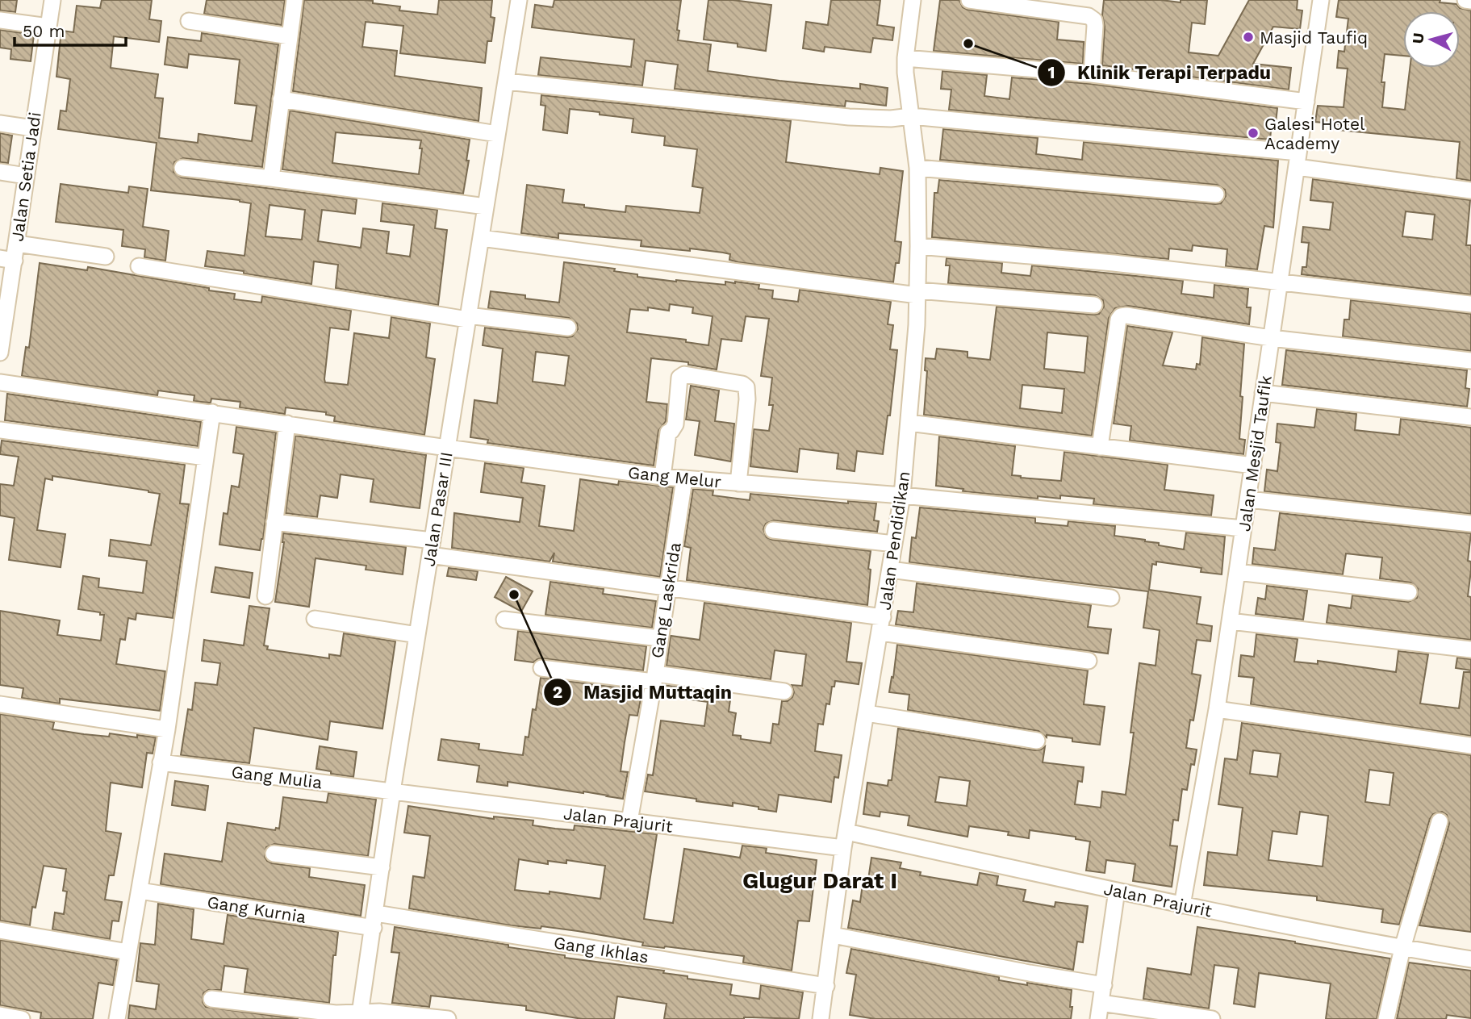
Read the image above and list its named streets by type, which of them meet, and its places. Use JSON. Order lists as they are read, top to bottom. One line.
{"streets":{"street":["Jalan Setia Jadi","Jalan Mesjid Taufik","Gang Melur","Jalan Pasar III","Jalan Pendidikan","Gang Laskrida","Gang Mulia","Jalan Prajurit","Gang Kurnia","Gang Ikhlas"]},"crossings":[["Jalan Mesjid Taufik","Gang Melur"],["Jalan Mesjid Taufik","Jalan Prajurit"],["Gang Melur","Jalan Pasar III"],["Gang Melur","Jalan Pendidikan"],["Gang Melur","Gang Laskrida"],["Jalan Pasar III","Gang Mulia"],["Jalan Pasar III","Jalan Prajurit"],["Jalan Pasar III","Gang Kurnia"],["Jalan Pasar III","Gang Ikhlas"],["Jalan Pendidikan","Jalan Prajurit"],["Jalan Pendidikan","Gang Ikhlas"],["Gang Laskrida","Jalan Prajurit"],["Gang Mulia","Jalan Prajurit"],["Gang Kurnia","Gang Ikhlas"]],"districts":["Glugur Darat I"],"places":["Masjid Taufiq","Klinik Terapi Terpadu","Galesi Hotel Academy","Masjid Muttaqin"],"scale_bar":"50 m","north":"left"}
